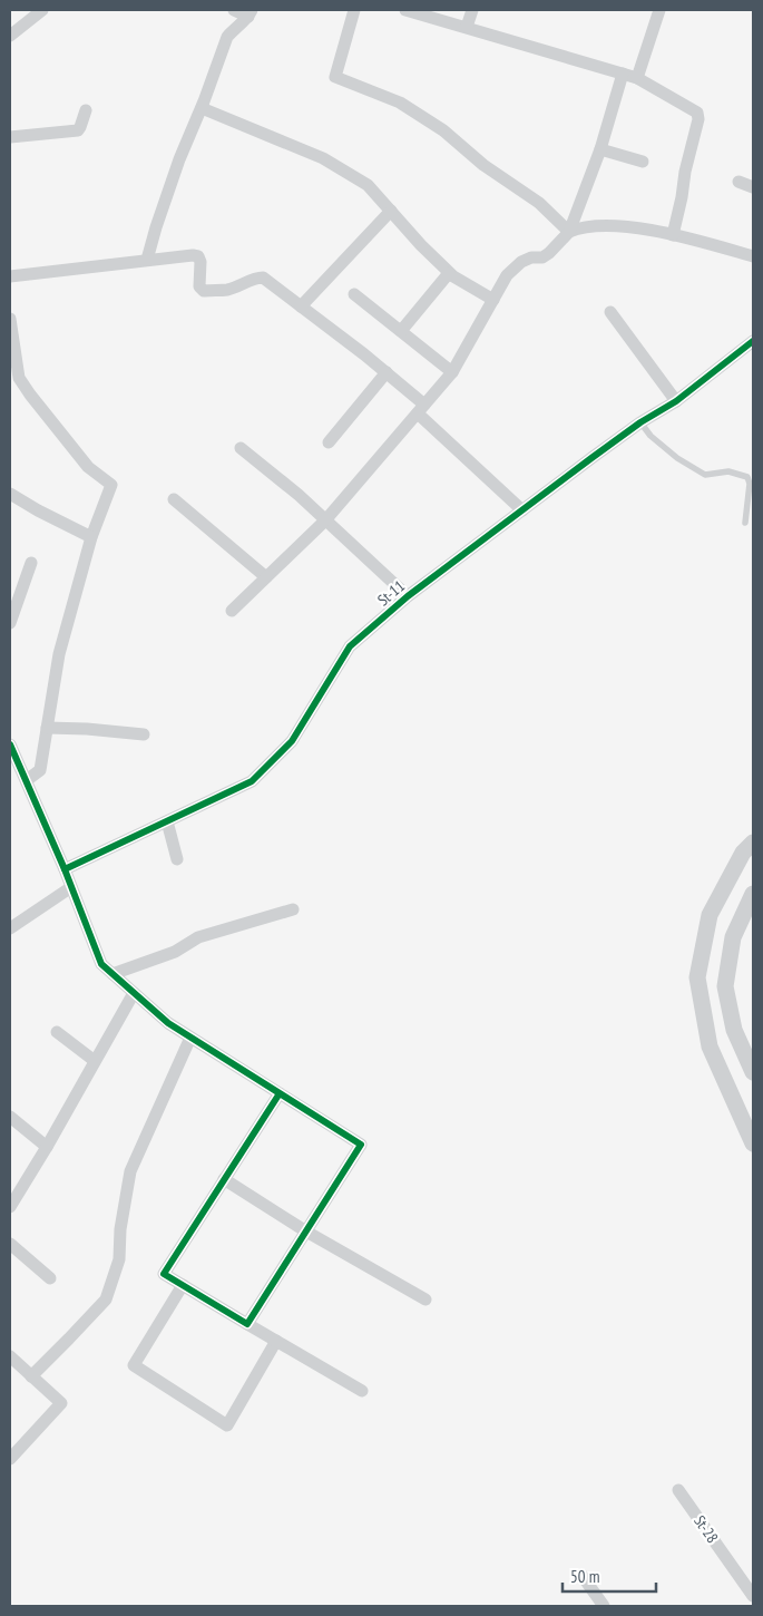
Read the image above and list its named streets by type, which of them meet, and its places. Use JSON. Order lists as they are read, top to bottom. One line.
{"streets":{"street":["St-11","St-28"]},"scale_bar":"50 m"}
